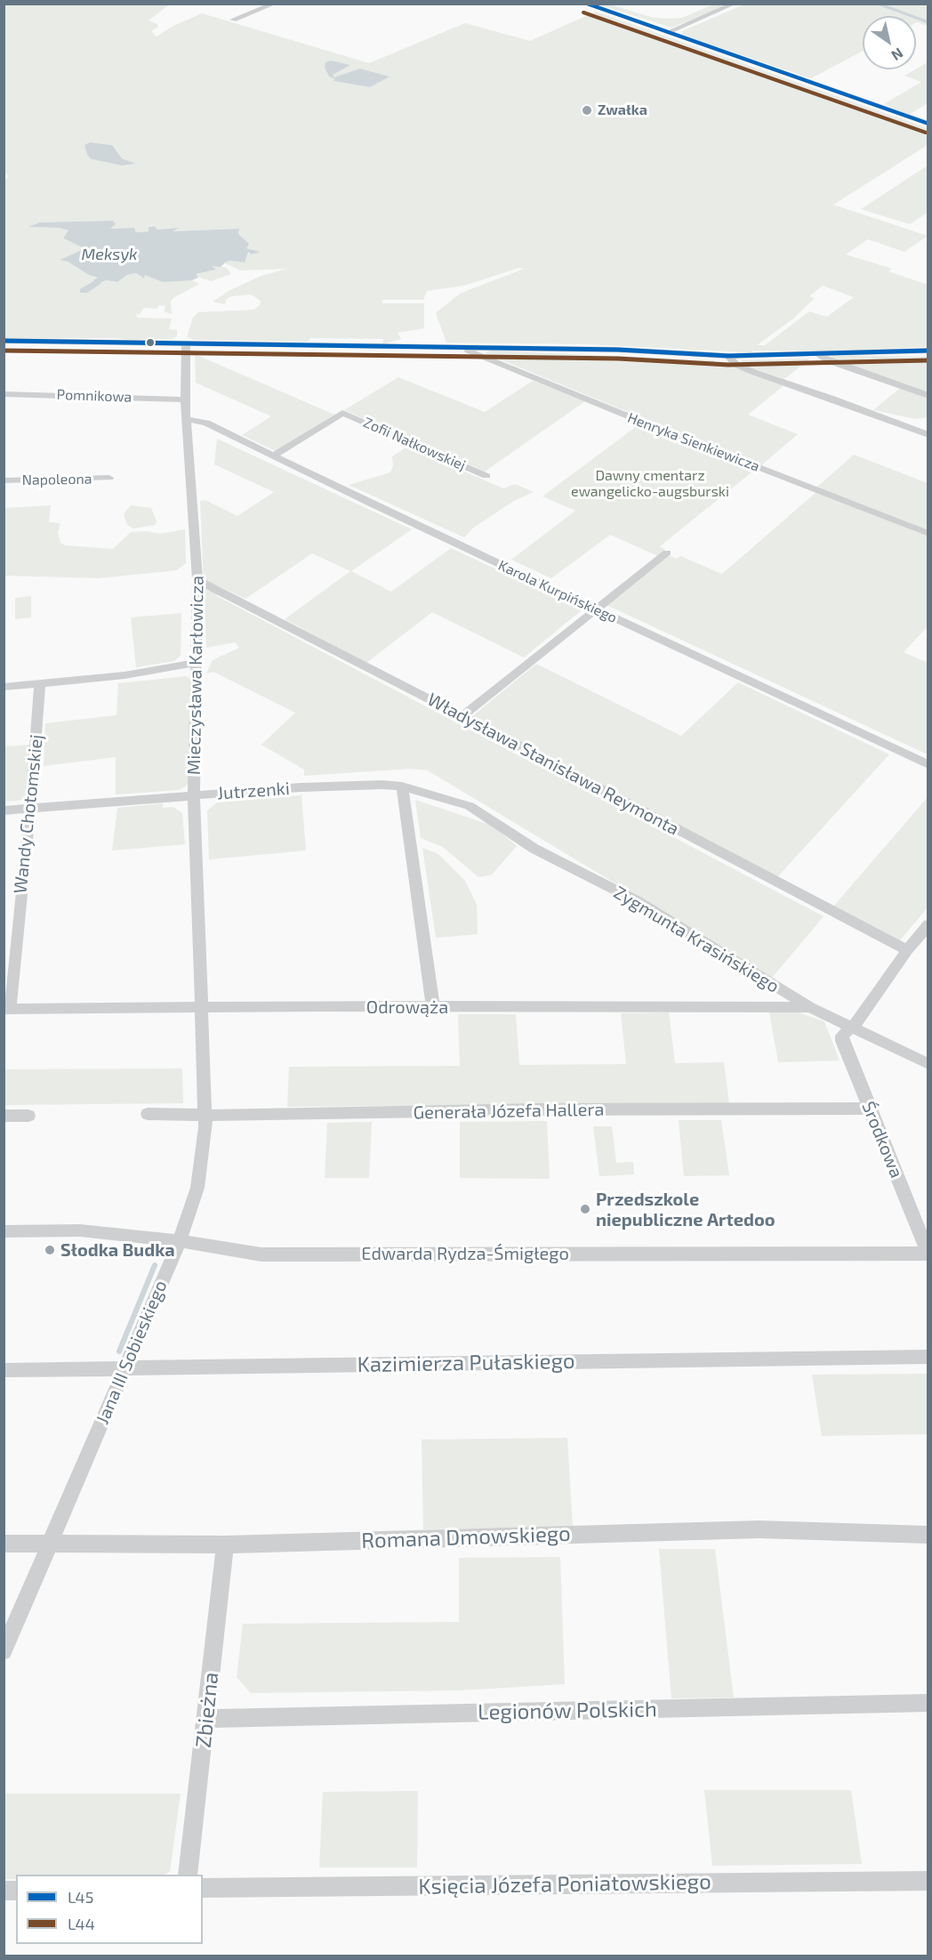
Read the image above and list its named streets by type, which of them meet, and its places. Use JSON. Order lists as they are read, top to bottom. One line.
{"streets":{"street":["Pomnikowa","Henryka Sienkiewicza","Zofii Nałkowskiej","Napoleona","Karola Kurpińskiego","Mieczysława Karłowicza","Władysława Stanisława Reymonta","Jutrzenki","Wandy Chotomskiej","Zygmunta Krasińskiego","Odrowąża","Generała Józefa Hallera","Środkowa","Edwarda Rydza-Śmigłego","Jana III Sobieskiego","Kazimierza Pułaskiego","Romana Dmowskiego","Zbieżna","Legionów Polskich","Księcia Józefa Poniatowskiego"]},"crossings":[["Pomnikowa","Mieczysława Karłowicza"],["Zofii Nałkowskiej","Karola Kurpińskiego"],["Karola Kurpińskiego","Mieczysława Karłowicza"],["Mieczysława Karłowicza","Władysława Stanisława Reymonta"],["Mieczysława Karłowicza","Jutrzenki"],["Mieczysława Karłowicza","Odrowąża"],["Mieczysława Karłowicza","Jana III Sobieskiego"],["Jutrzenki","Wandy Chotomskiej"],["Jutrzenki","Zygmunta Krasińskiego"],["Wandy Chotomskiej","Odrowąża"],["Zygmunta Krasińskiego","Odrowąża"],["Zygmunta Krasińskiego","Środkowa"],["Odrowąża","Jana III Sobieskiego"],["Generała Józefa Hallera","Środkowa"],["Generała Józefa Hallera","Jana III Sobieskiego"],["Środkowa","Edwarda Rydza-Śmigłego"],["Edwarda Rydza-Śmigłego","Jana III Sobieskiego"],["Jana III Sobieskiego","Kazimierza Pułaskiego"],["Jana III Sobieskiego","Romana Dmowskiego"],["Romana Dmowskiego","Zbieżna"],["Zbieżna","Legionów Polskich"]],"water":["Meksyk"],"parks":["Dawny cmentarz ewangelicko-augsburski"],"places":["Zwałka","Przedszkole niepubliczne Artedoo","Słodka Budka"],"lines":["transit line L45","transit line L44"],"legend":["L45","L44"],"north":"bottom right"}
